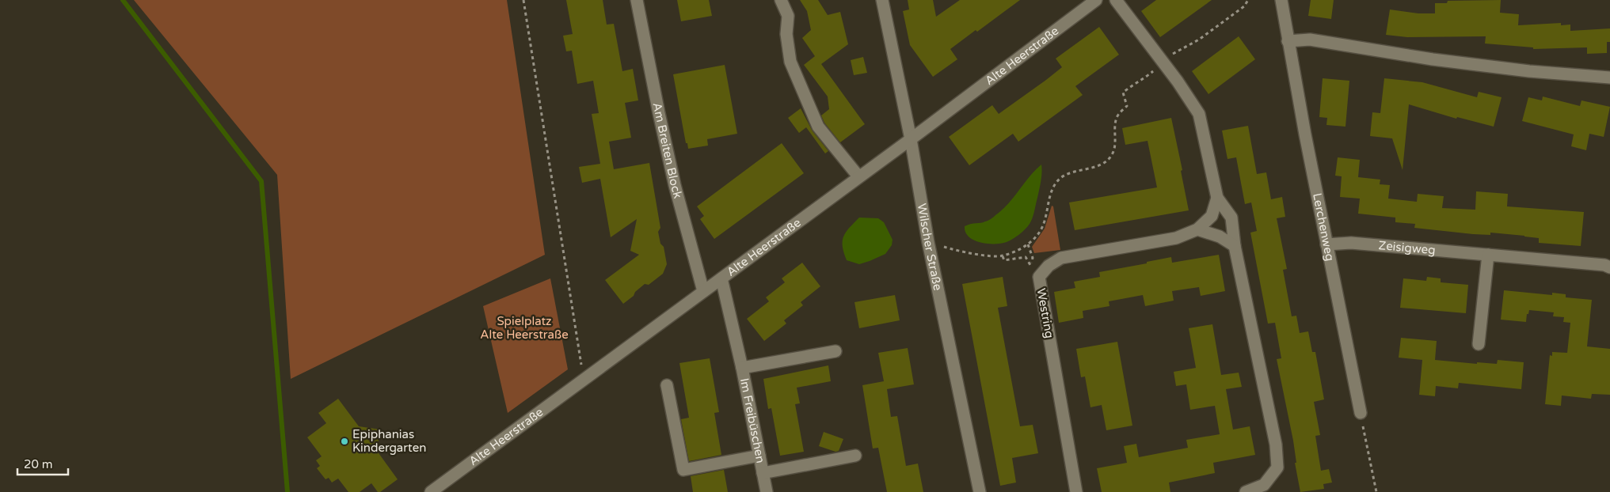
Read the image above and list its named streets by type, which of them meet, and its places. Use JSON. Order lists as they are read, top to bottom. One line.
{"streets":{"street":["Alte Heerstraße","Am Breiten Block","Lerchenweg","Wilscher Straße","Zeisigweg","Westring","Im Freibüschen"]},"crossings":[["Alte Heerstraße","Am Breiten Block"],["Alte Heerstraße","Wilscher Straße"],["Alte Heerstraße","Im Freibüschen"],["Lerchenweg","Zeisigweg"]],"parks":["Spielplatz Alte Heerstraße"],"places":["Epiphanias Kindergarten"],"scale_bar":"20 m"}
